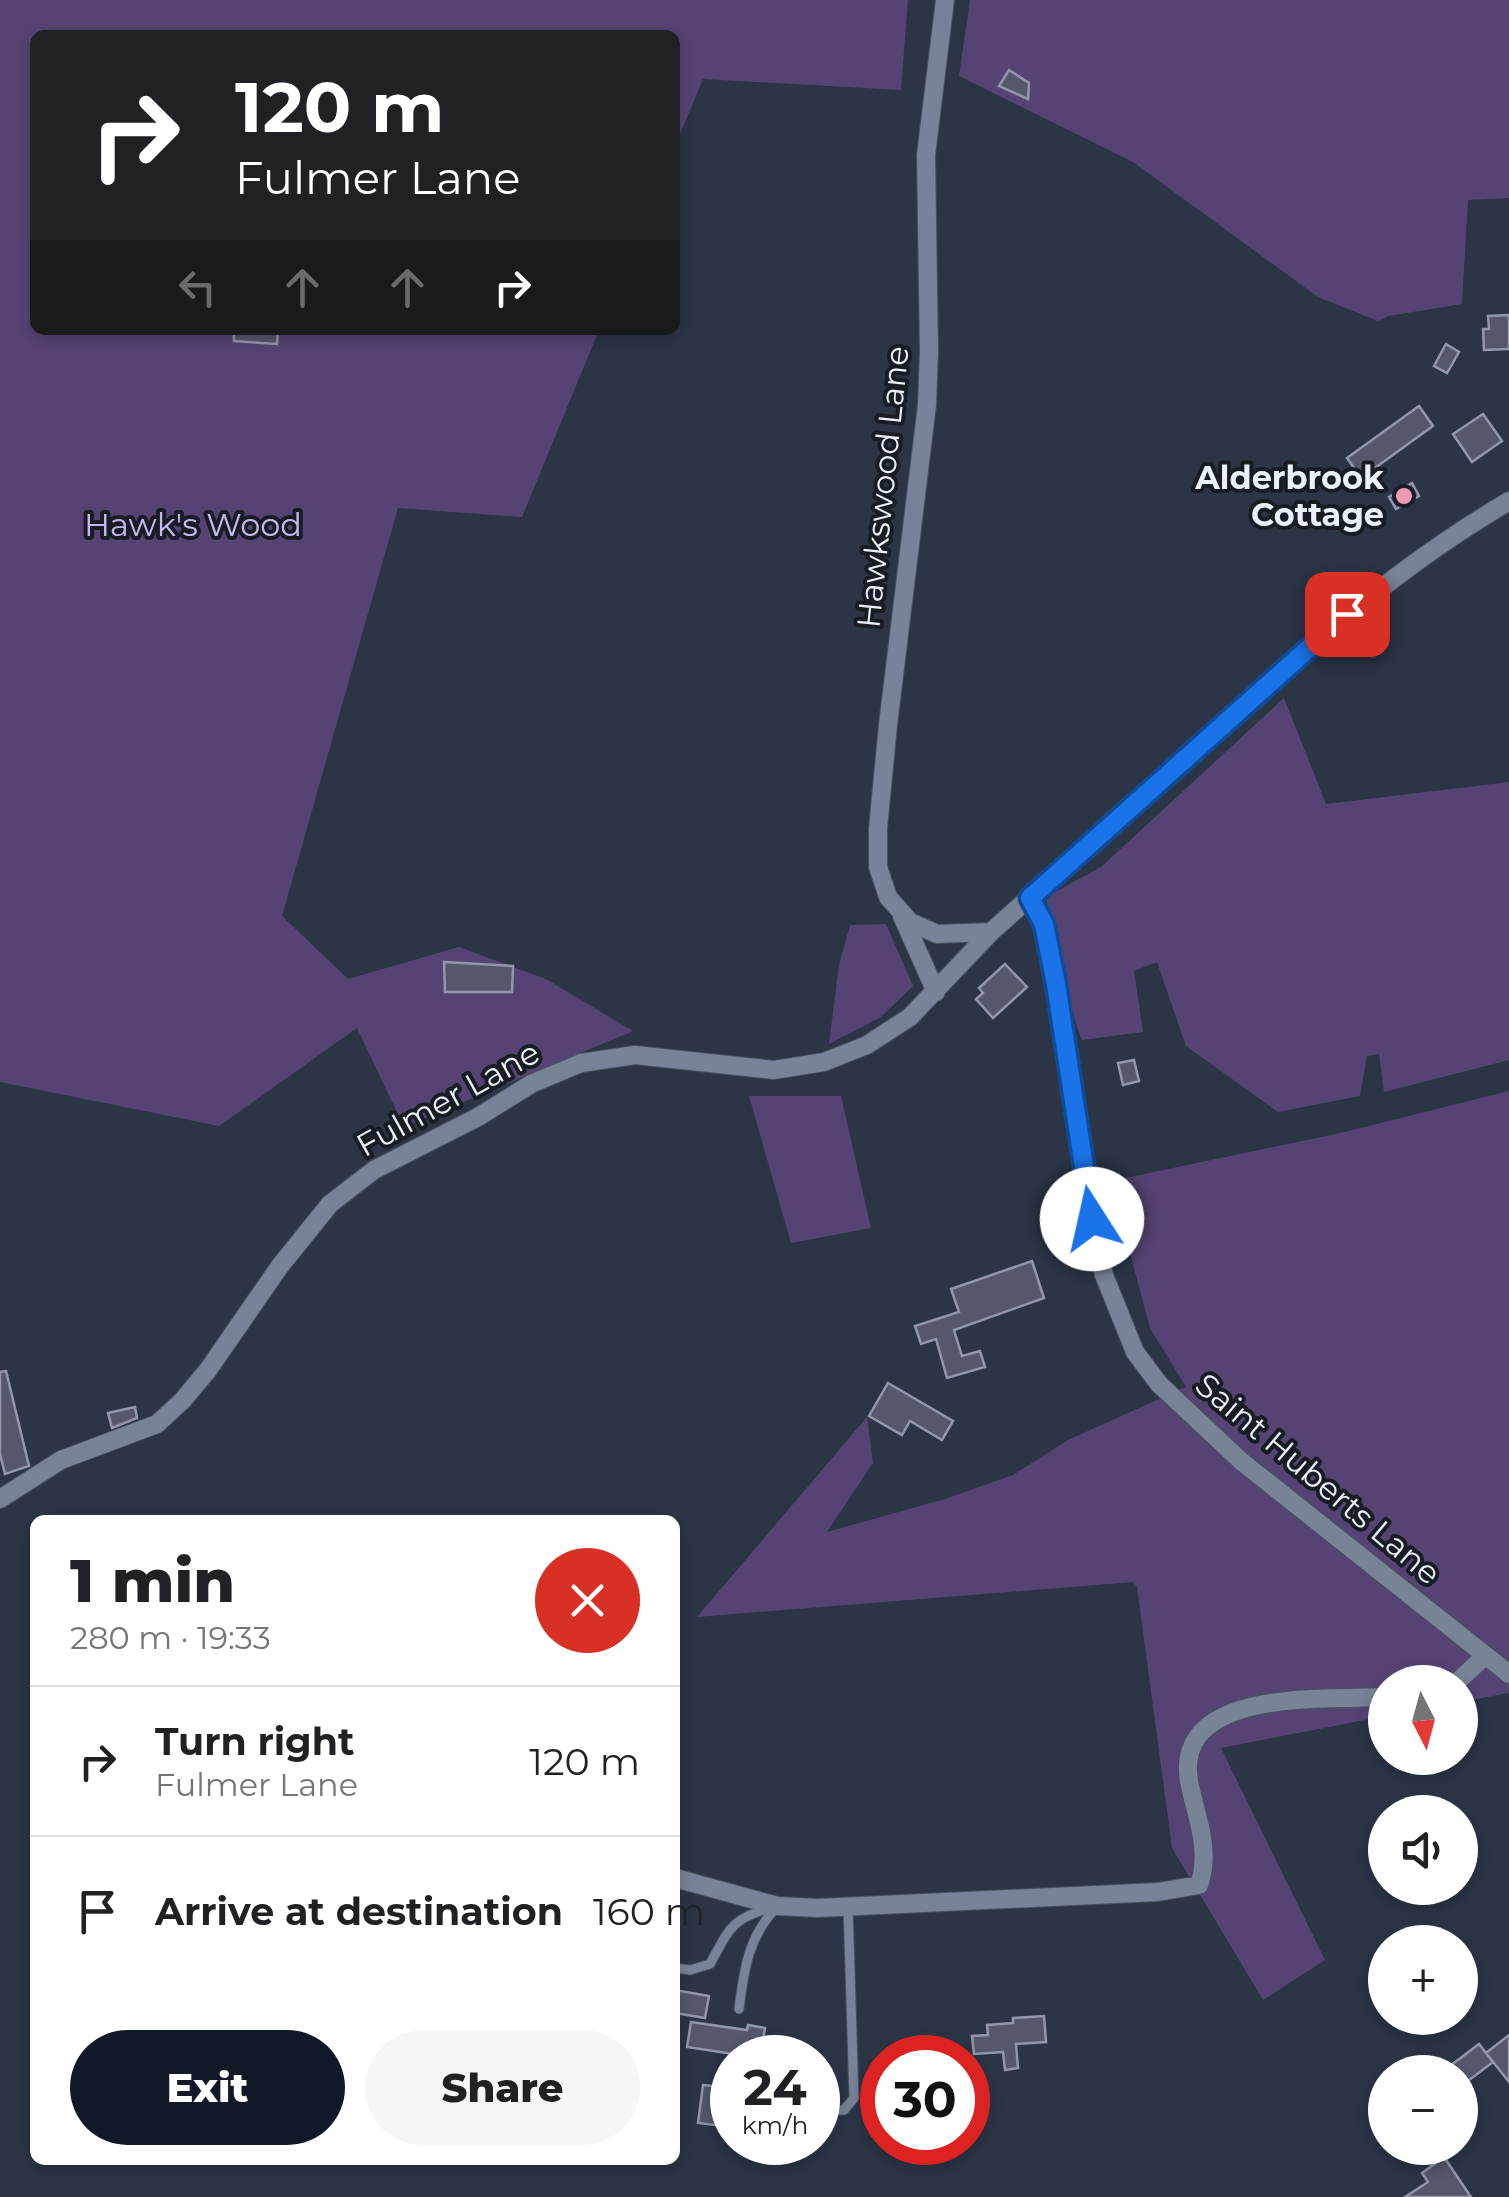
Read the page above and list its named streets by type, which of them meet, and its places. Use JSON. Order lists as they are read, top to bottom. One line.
{"streets":{"street":["Hawkswood Lane","Fulmer Lane","Saint Huberts Lane"]},"crossings":[["Hawkswood Lane","Fulmer Lane"],["Fulmer Lane","Saint Huberts Lane"]],"parks":["Hawk's Wood"],"places":["Alderbrook Cottage"],"north":"bottom","page":{"turn":["120 m","Fulmer Lane"],"heading":["1 min","280 m · 19:33"],"map_buttons":["+","−"],"list":[{"name":"Turn right","note":"Fulmer Lane","value":"120 m"},{"name":"Arrive at destination","value":"160 m"}],"buttons":["Exit","Share"],"speed":"24 km/h","limit":"30"}}
